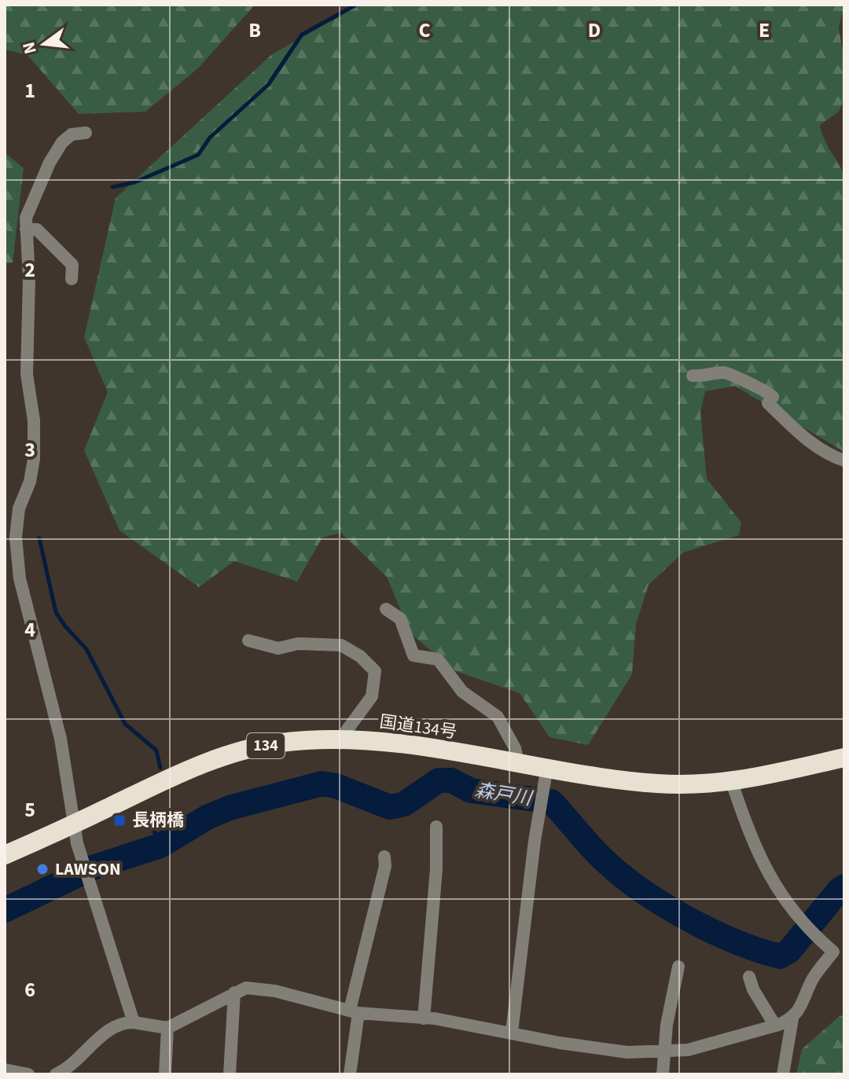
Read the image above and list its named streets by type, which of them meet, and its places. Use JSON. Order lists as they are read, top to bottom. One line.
{"streets":{"highway":["国道134号","134"]},"water":["森戸川"],"places":{"transit":["長柄橋"],"other":["LAWSON"]},"north":"left","grid":{"columns":["B","C","D","E"],"rows":["1","2","3","4","5","6"]}}
